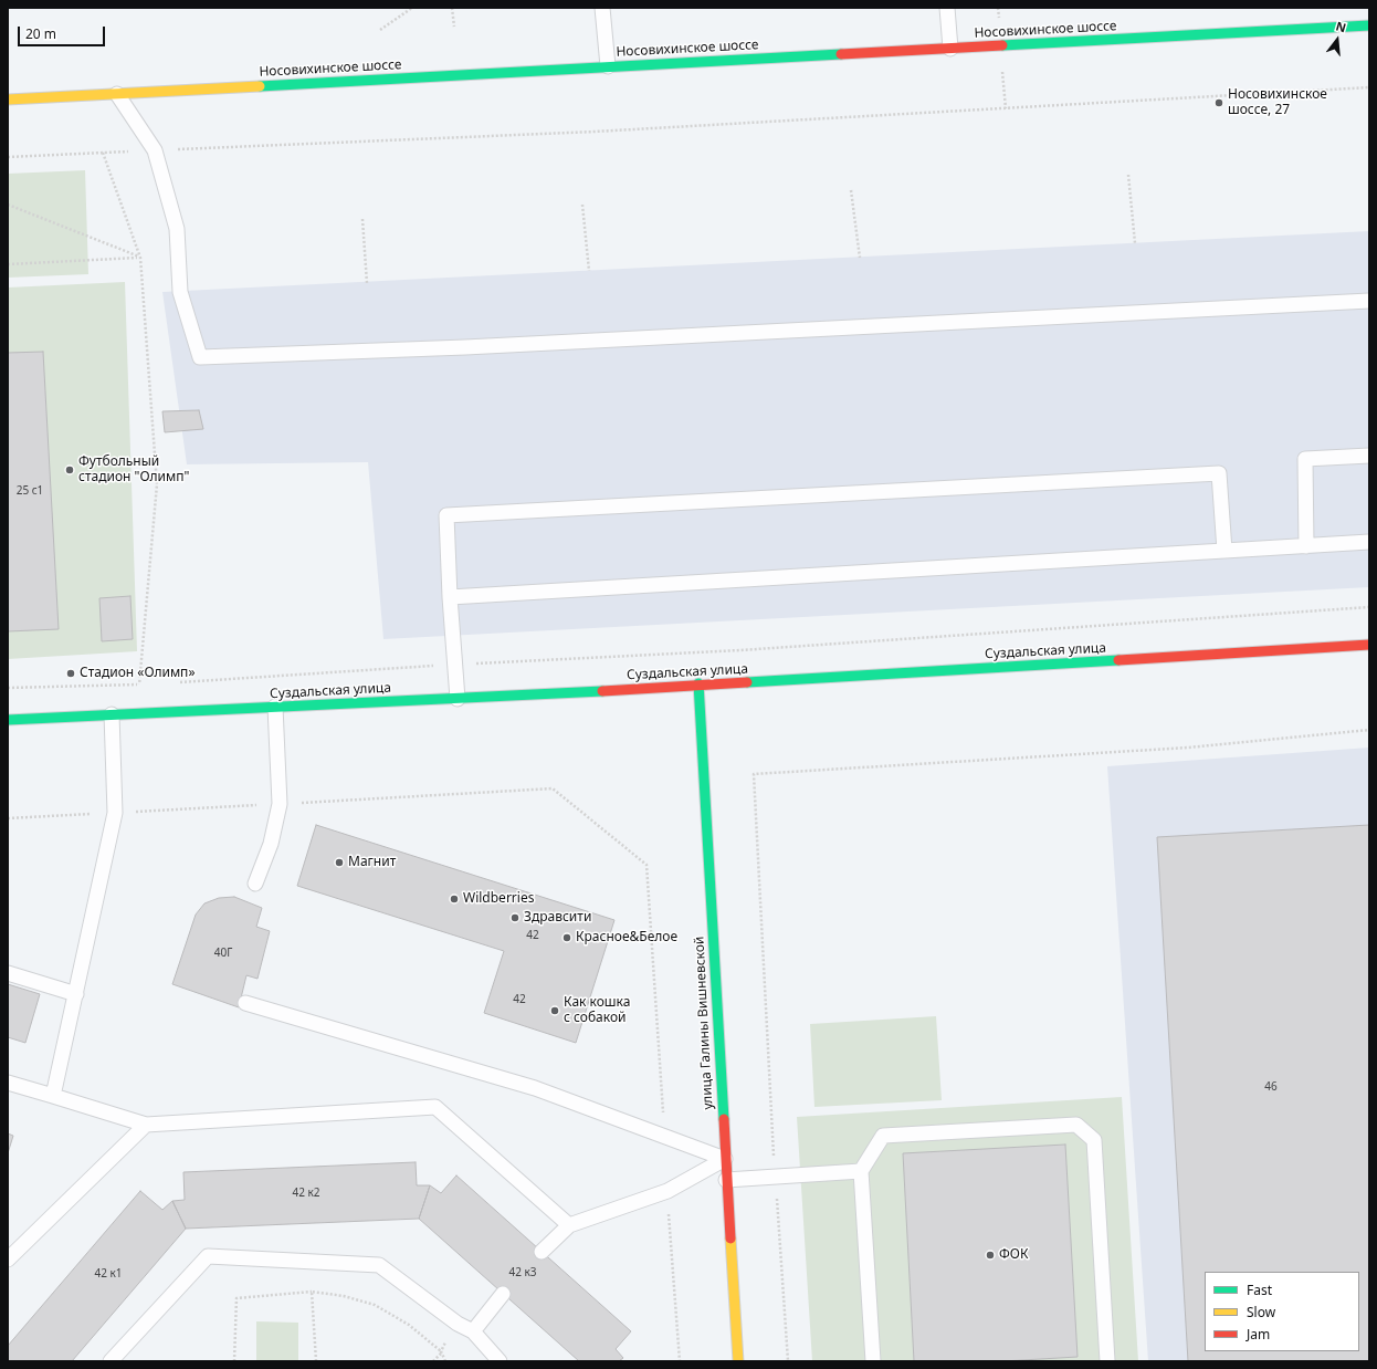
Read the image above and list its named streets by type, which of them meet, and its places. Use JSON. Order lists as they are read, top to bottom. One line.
{"streets":{"street":["Носовихинское шоссе","Суздальская улица","улица Галины Вишневской"]},"crossings":[["Суздальская улица","улица Галины Вишневской"]],"places":["Носовихинское шоссе, 27","Футбольный стадион \"Олимп\"","Стадион «Олимп»","Магнит","Wildberries","Здравсити","Красное&Белое","Как кошка с собакой","ФОК"],"house_numbers":["25 с1","42","40Г","42","46","42 к2","42 к3","42 к1"],"legend":["Fast","Slow","Jam"],"scale_bar":"20 m","north":"top"}
